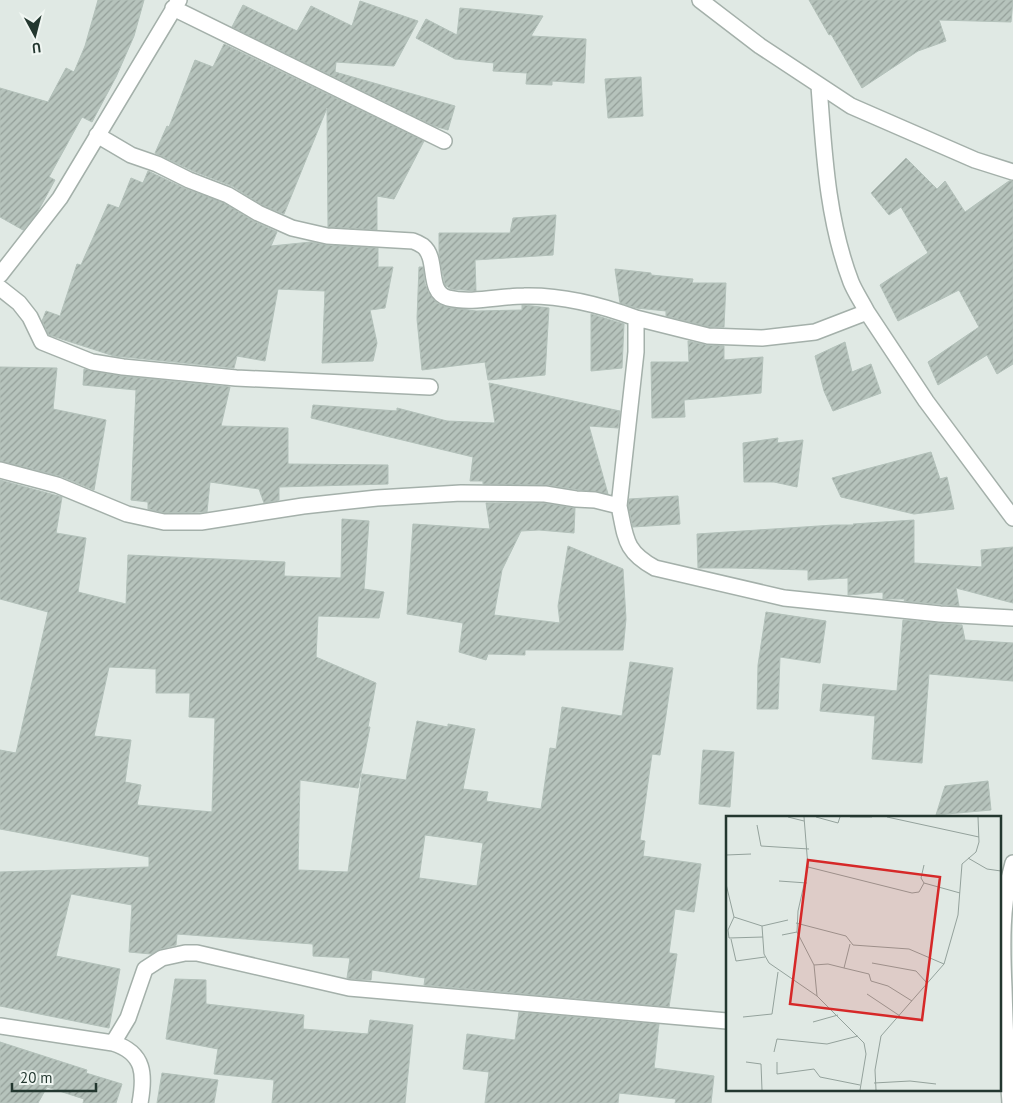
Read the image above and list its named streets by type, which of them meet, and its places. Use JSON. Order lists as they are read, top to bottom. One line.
{"scale_bar":"20 m","north":"bottom"}
